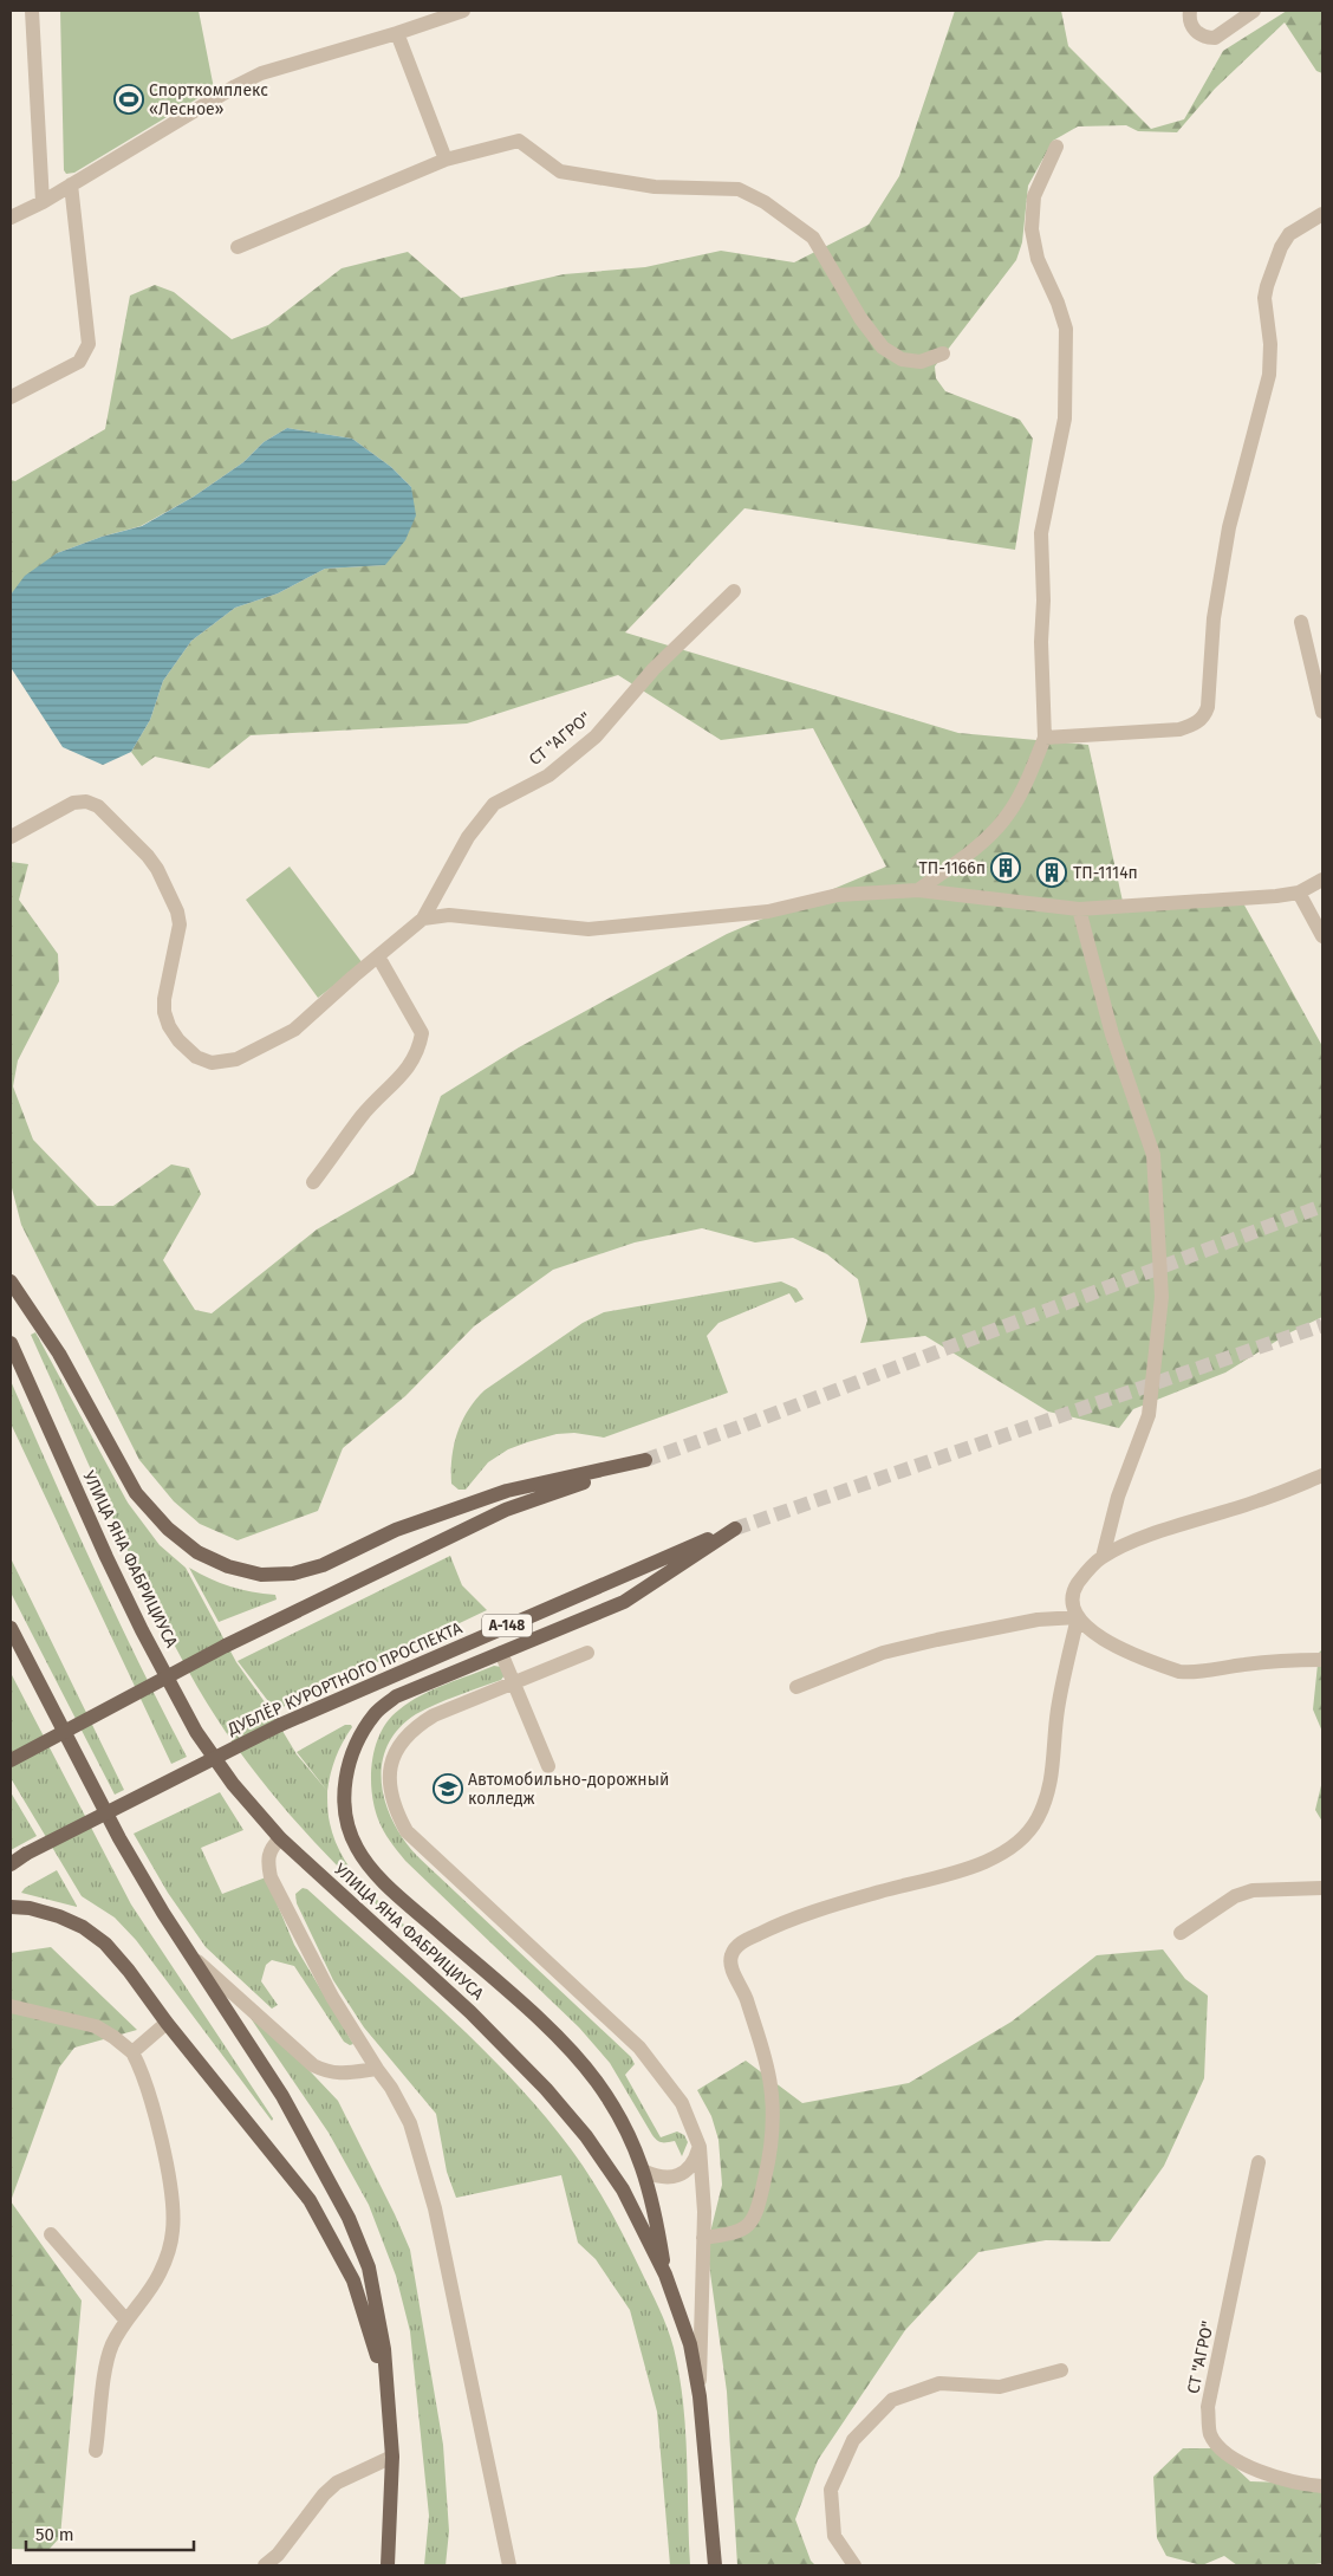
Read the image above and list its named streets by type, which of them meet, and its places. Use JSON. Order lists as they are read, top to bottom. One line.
{"streets":{"main road":["УЛИЦА ЯНА ФАБРИЦИУСА","А-148","ДУБЛЁР КУРОРТНОГО ПРОСПЕКТА"],"street":["СТ \"АГРО\""]},"crossings":[["УЛИЦА ЯНА ФАБРИЦИУСА","А-148"],["А-148","ДУБЛЁР КУРОРТНОГО ПРОСПЕКТА"]],"places":{"sports":["Спорткомплекс «Лесное»"],"building":["ТП-1166п","ТП-1114п"],"school or university":["Автомобильно-дорожный колледж"]},"scale_bar":"50 m"}
